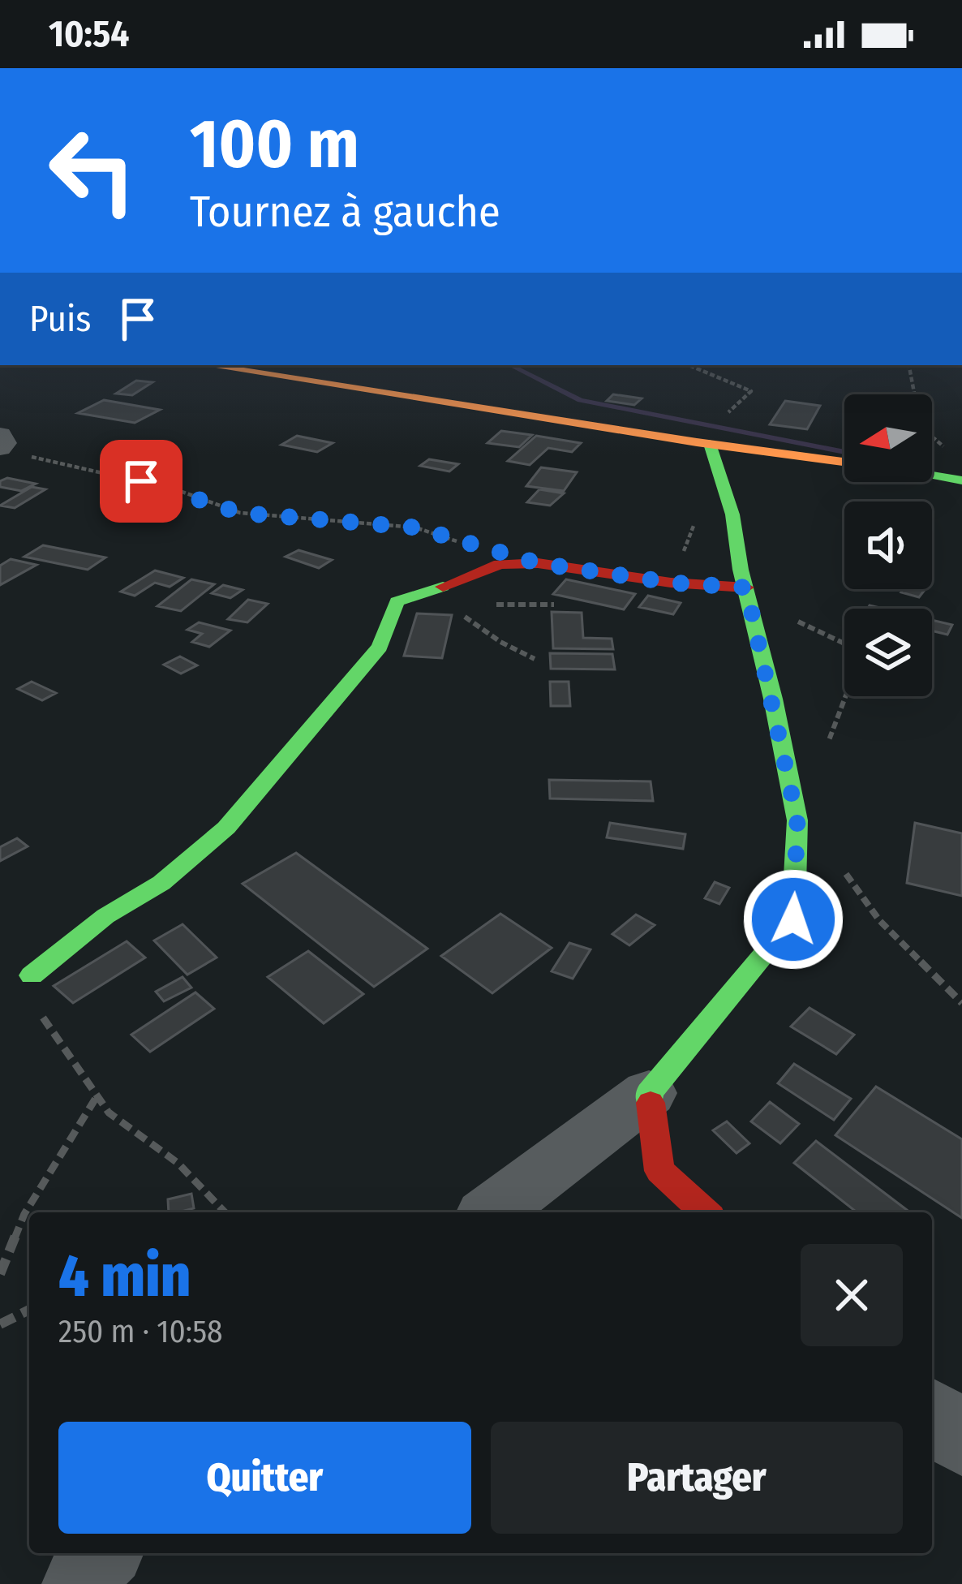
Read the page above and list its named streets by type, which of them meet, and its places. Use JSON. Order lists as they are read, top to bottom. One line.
{"north":"left","page":{"status":"10:54","turn":["100 m","Tournez à gauche"],"then":"Puis","heading":["4 min","250 m · 10:58"],"buttons":["Quitter","Partager"]}}
